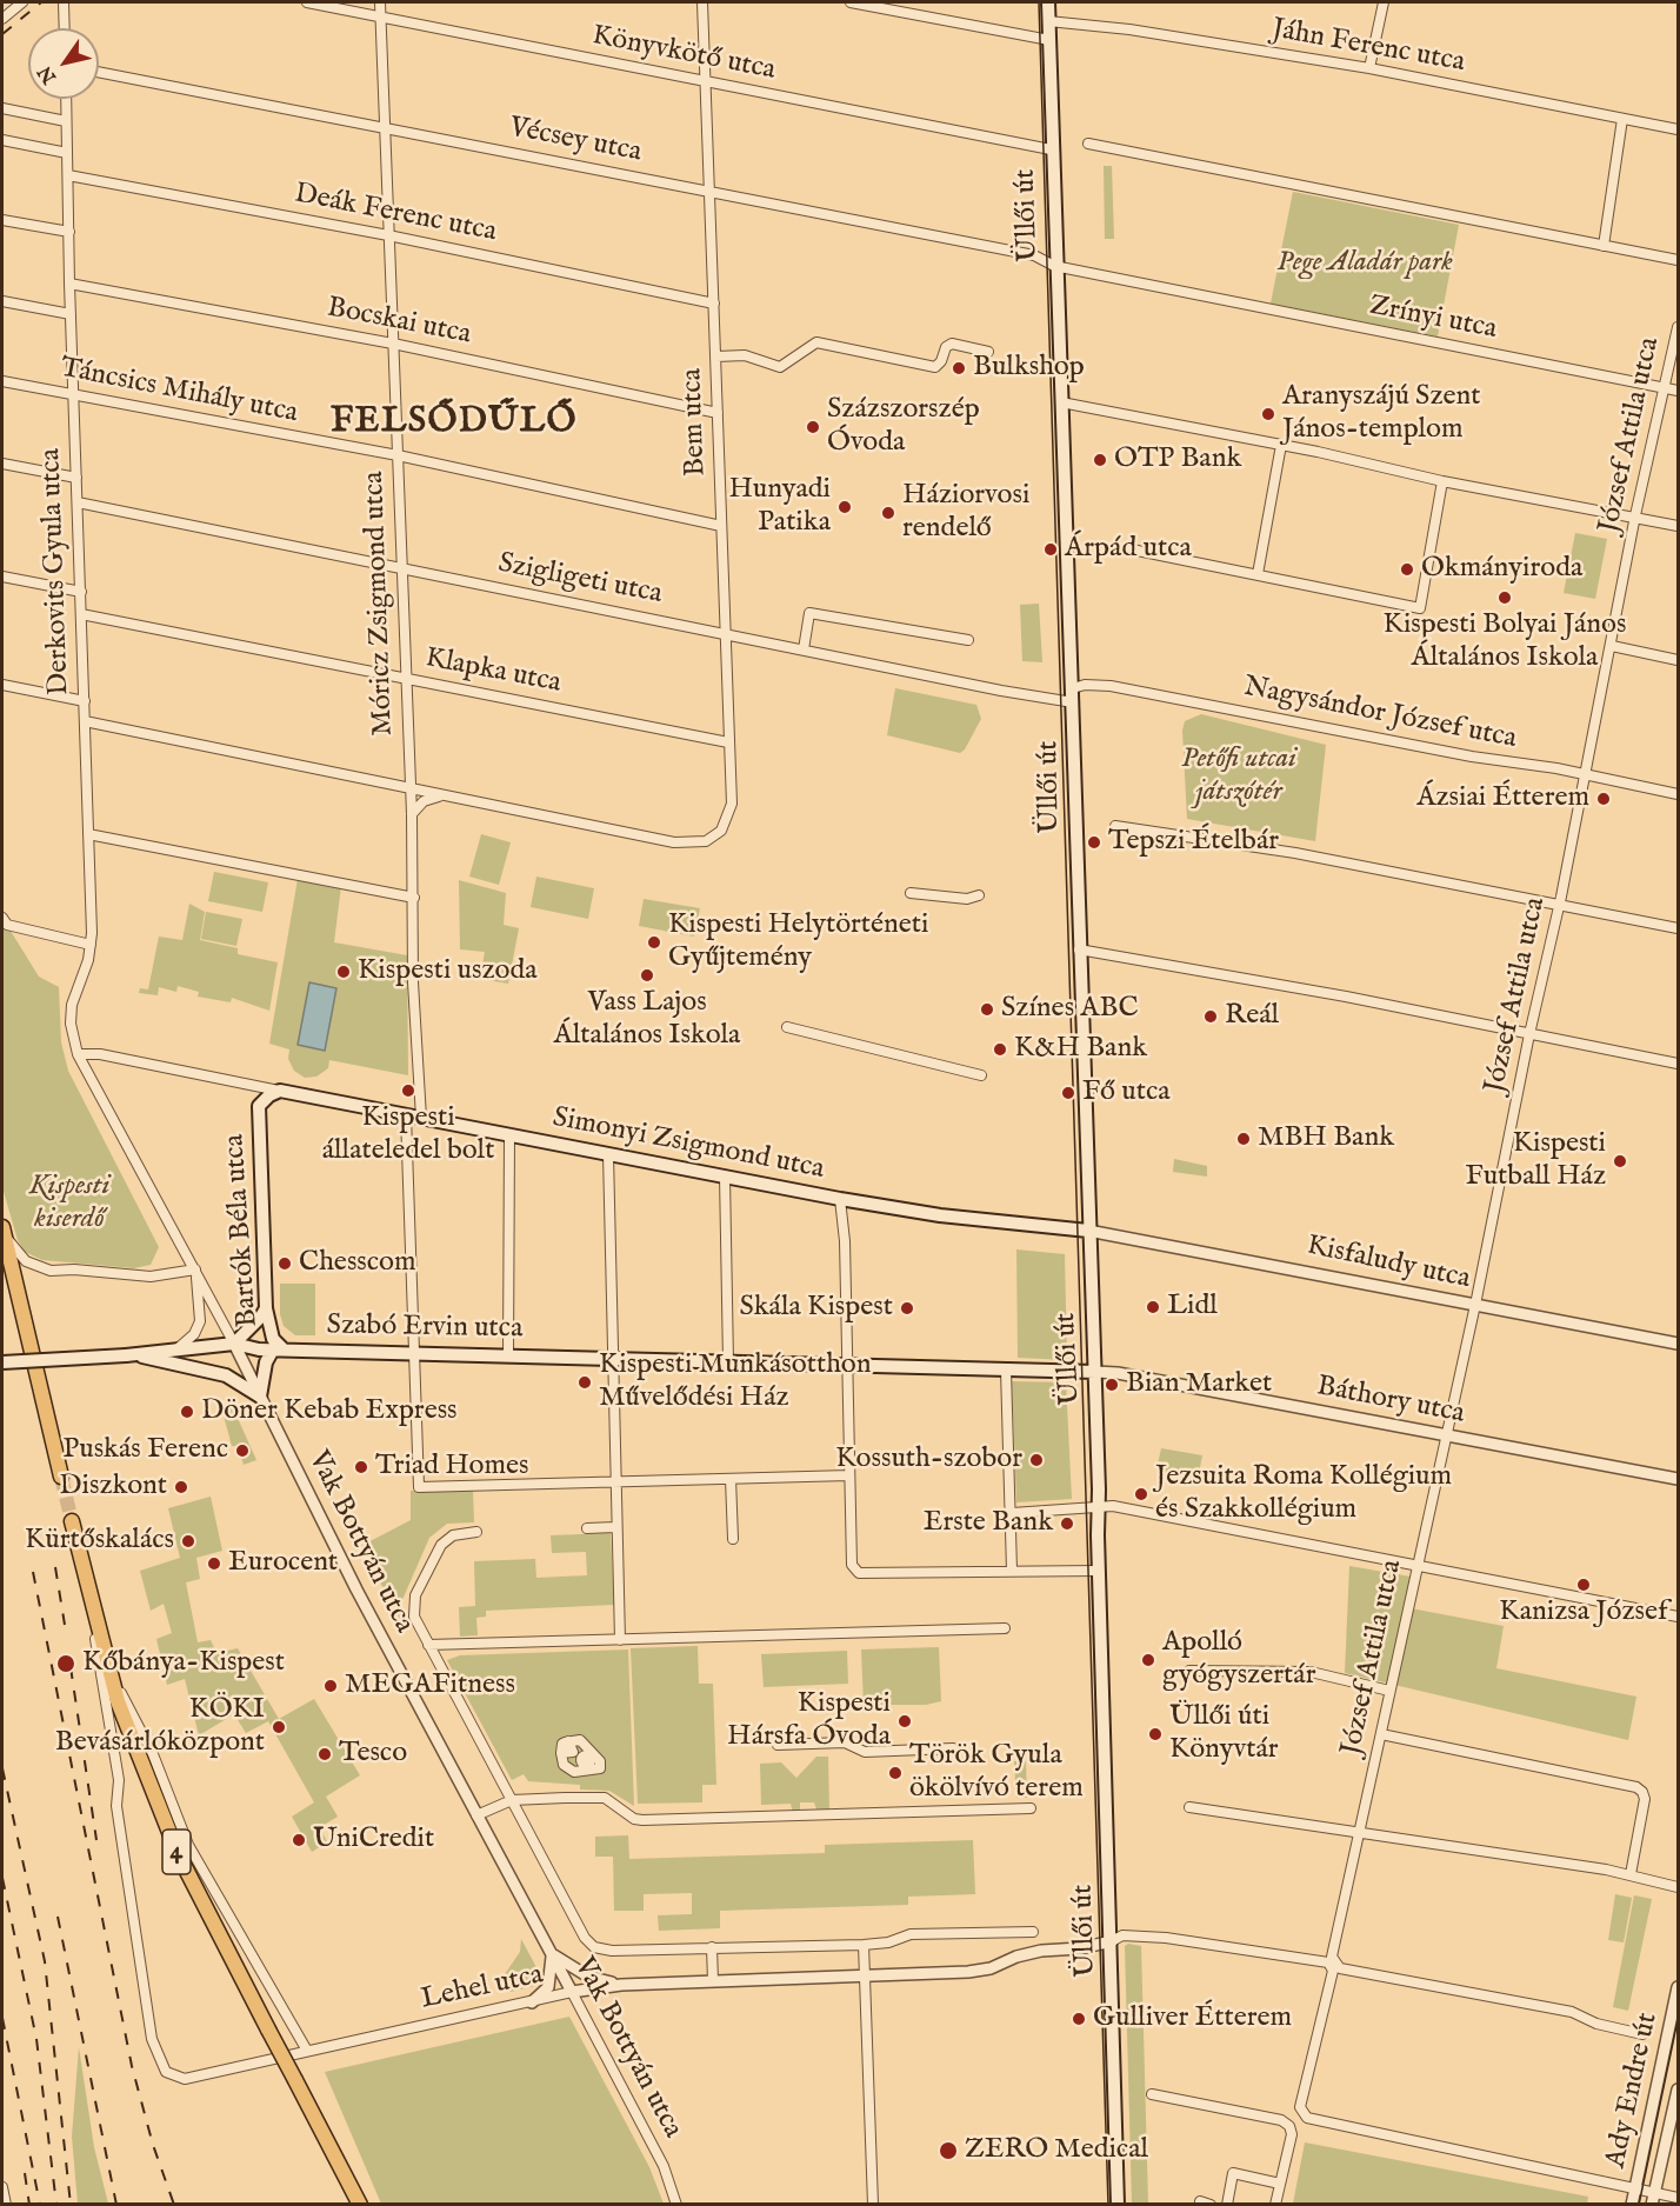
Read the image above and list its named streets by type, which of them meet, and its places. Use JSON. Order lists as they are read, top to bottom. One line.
{"streets":{"main road":["Üllői út","Simonyi Zsigmond utca","Bartók Béla utca","Szabó Ervin utca","4"],"street":["Jáhn Ferenc utca","Könyvkötő utca","Vécsey utca","Deák Ferenc utca","Zrínyi utca","Bocskai utca","Táncsics Mihály utca","Bem utca","József Attila utca","Derkovits Gyula utca","Szigligeti utca","Móricz Zsigmond utca","Klapka utca","Nagysándor József utca","Kisfaludy utca","Báthory utca","Vak Bottyán utca","Lehel utca","Ady Endre út"]},"crossings":[["Jáhn Ferenc utca","Üllői út"],["Könyvkötő utca","Üllői út"],["Könyvkötő utca","Bem utca"],["Könyvkötő utca","Móricz Zsigmond utca"],["Vécsey utca","Üllői út"],["Vécsey utca","Zrínyi utca"],["Vécsey utca","Bem utca"],["Vécsey utca","Móricz Zsigmond utca"],["Deák Ferenc utca","Bem utca"],["Deák Ferenc utca","Derkovits Gyula utca"],["Deák Ferenc utca","Móricz Zsigmond utca"],["Üllői út","Zrínyi utca"],["Üllői út","Szigligeti utca"],["Üllői út","Nagysándor József utca"],["Üllői út","Simonyi Zsigmond utca"],["Üllői út","Kisfaludy utca"],["Üllői út","Szabó Ervin utca"],["Üllői út","Báthory utca"],["Üllői út","Lehel utca"],["Zrínyi utca","József Attila utca"],["Bocskai utca","Bem utca"],["Bocskai utca","Derkovits Gyula utca"],["Bocskai utca","Móricz Zsigmond utca"],["Táncsics Mihály utca","Bem utca"],["Táncsics Mihály utca","Derkovits Gyula utca"],["Táncsics Mihály utca","Móricz Zsigmond utca"],["Bem utca","Szigligeti utca"],["Bem utca","Klapka utca"],["József Attila utca","Nagysándor József utca"],["József Attila utca","Kisfaludy utca"],["József Attila utca","Báthory utca"],["József Attila utca","Ady Endre út"],["Derkovits Gyula utca","Szigligeti utca"],["Derkovits Gyula utca","Klapka utca"],["Derkovits Gyula utca","Simonyi Zsigmond utca"],["Derkovits Gyula utca","Vak Bottyán utca"],["Szigligeti utca","Móricz Zsigmond utca"],["Szigligeti utca","Nagysándor József utca"],["Móricz Zsigmond utca","Klapka utca"],["Móricz Zsigmond utca","Simonyi Zsigmond utca"],["Simonyi Zsigmond utca","Bartók Béla utca"],["Simonyi Zsigmond utca","Kisfaludy utca"],["Simonyi Zsigmond utca","Vak Bottyán utca"],["Bartók Béla utca","Szabó Ervin utca"],["Szabó Ervin utca","Báthory utca"],["Szabó Ervin utca","Vak Bottyán utca"],["Vak Bottyán utca","Lehel utca"],["4","Lehel utca"]],"districts":["FELSŐDŰLŐ"],"parks":["Pege Aladár park","Petőfi utcai játszótér","Kispesti kiserdő"],"places":["Bulkshop","Aranyszájú Szent János-templom","Százszorszép Óvoda","OTP Bank","Hunyadi Patika","Háziorvosi rendelő","Árpád utca","Okmányiroda","Kispesti Bolyai János Általános Iskola","Ázsiai Étterem","Tepszi Ételbár","Kispesti Helytörténeti Gyűjtemény","Kispesti uszoda","Vass Lajos Általános Iskola","Színes ABC","Reál","K&H Bank","Kispesti állateledel bolt","Fő utca","MBH Bank","Kispesti Futball Ház","Chesscom","Lidl","Skála Kispest","Kispesti Munkásotthon Művelődési Ház","Bian Market","Döner Kebab Express","Puskás Ferenc","Kossuth-szobor","Triad Homes","Diszkont","Jezsuita Roma Kollégium és Szakkollégium","Erste Bank","Kürtőskalács","Eurocent","Kanizsa József","Apolló gyógyszertár","Kőbánya-Kispest","MEGAFitness","Kispesti Hársfa Óvoda","KÖKI Bevásárlóközpont","Üllői úti Könyvtár","Tesco","Török Gyula ökölvívó terem","UniCredit","Gulliver Étterem","ZERO Medical"],"north":"bottom left"}
